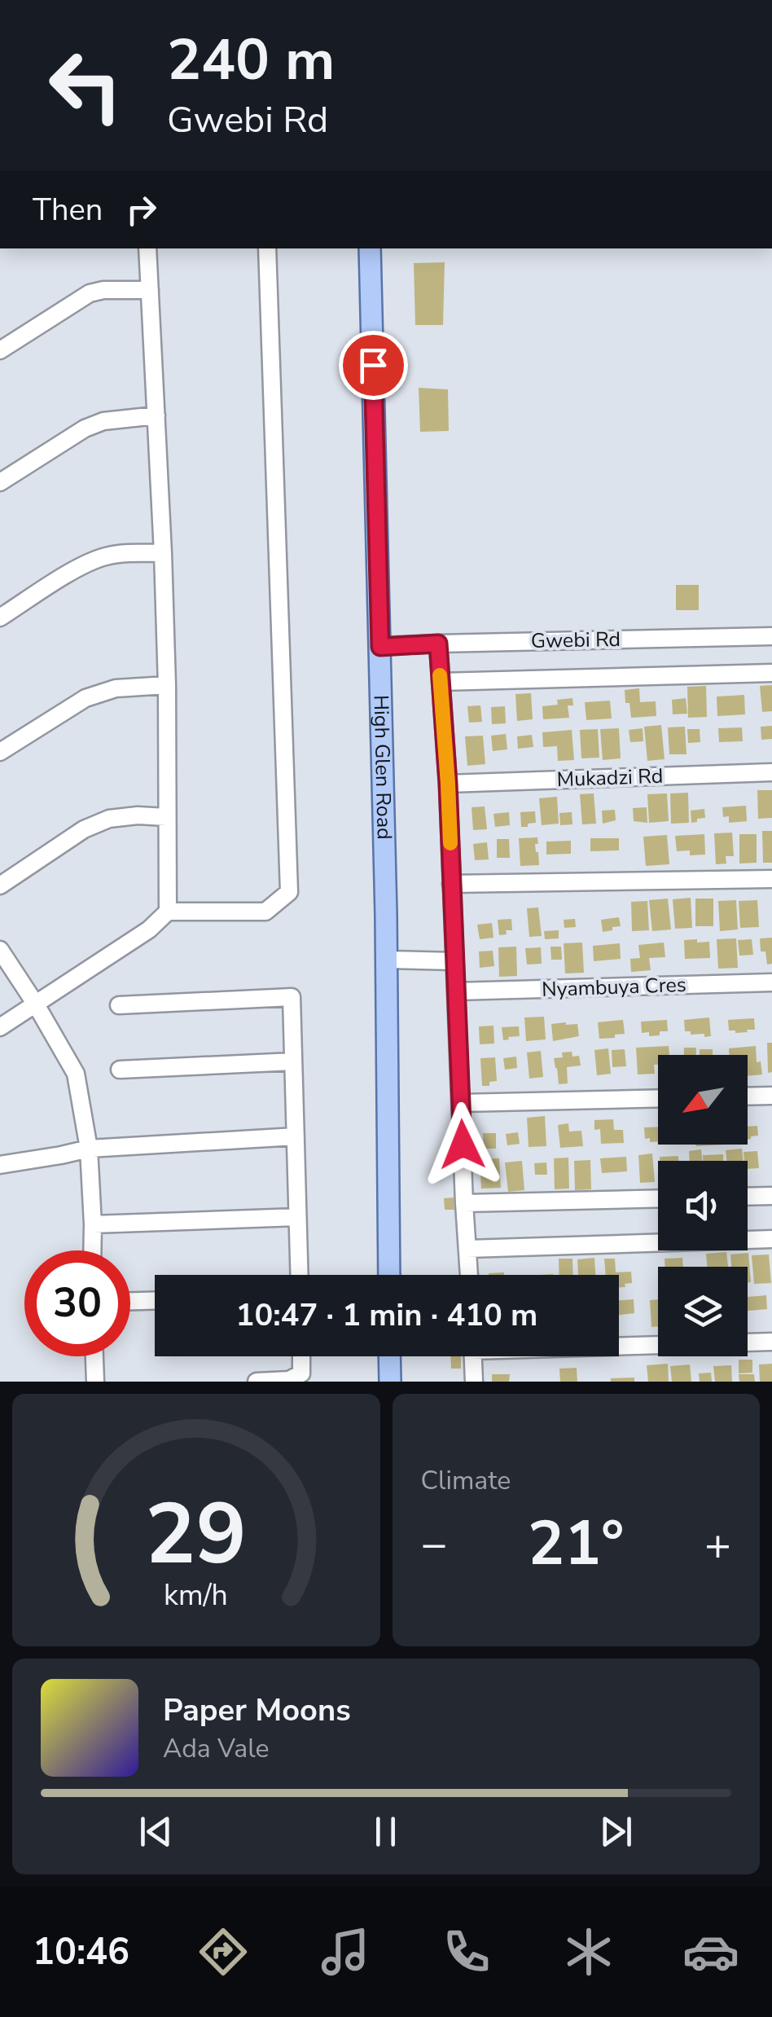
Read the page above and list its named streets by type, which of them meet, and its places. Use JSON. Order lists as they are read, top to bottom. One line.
{"streets":{"main road":["High Glen Road"],"street":["Gwebi Rd","Mukadzi Rd","Nyambuya Cres"]},"crossings":[["Gwebi Rd","High Glen Road"]],"north":"bottom left","page":{"turn":["240 m","Gwebi Rd"],"then":"Then","limit":"30","trip":"10:47 · 1 min · 410 m","tile":"Climate","heat":["−","21°","+"],"song":["Paper Moons","Ada Vale"],"tabs":"10:46","gauge":["29","km/h"]}}
